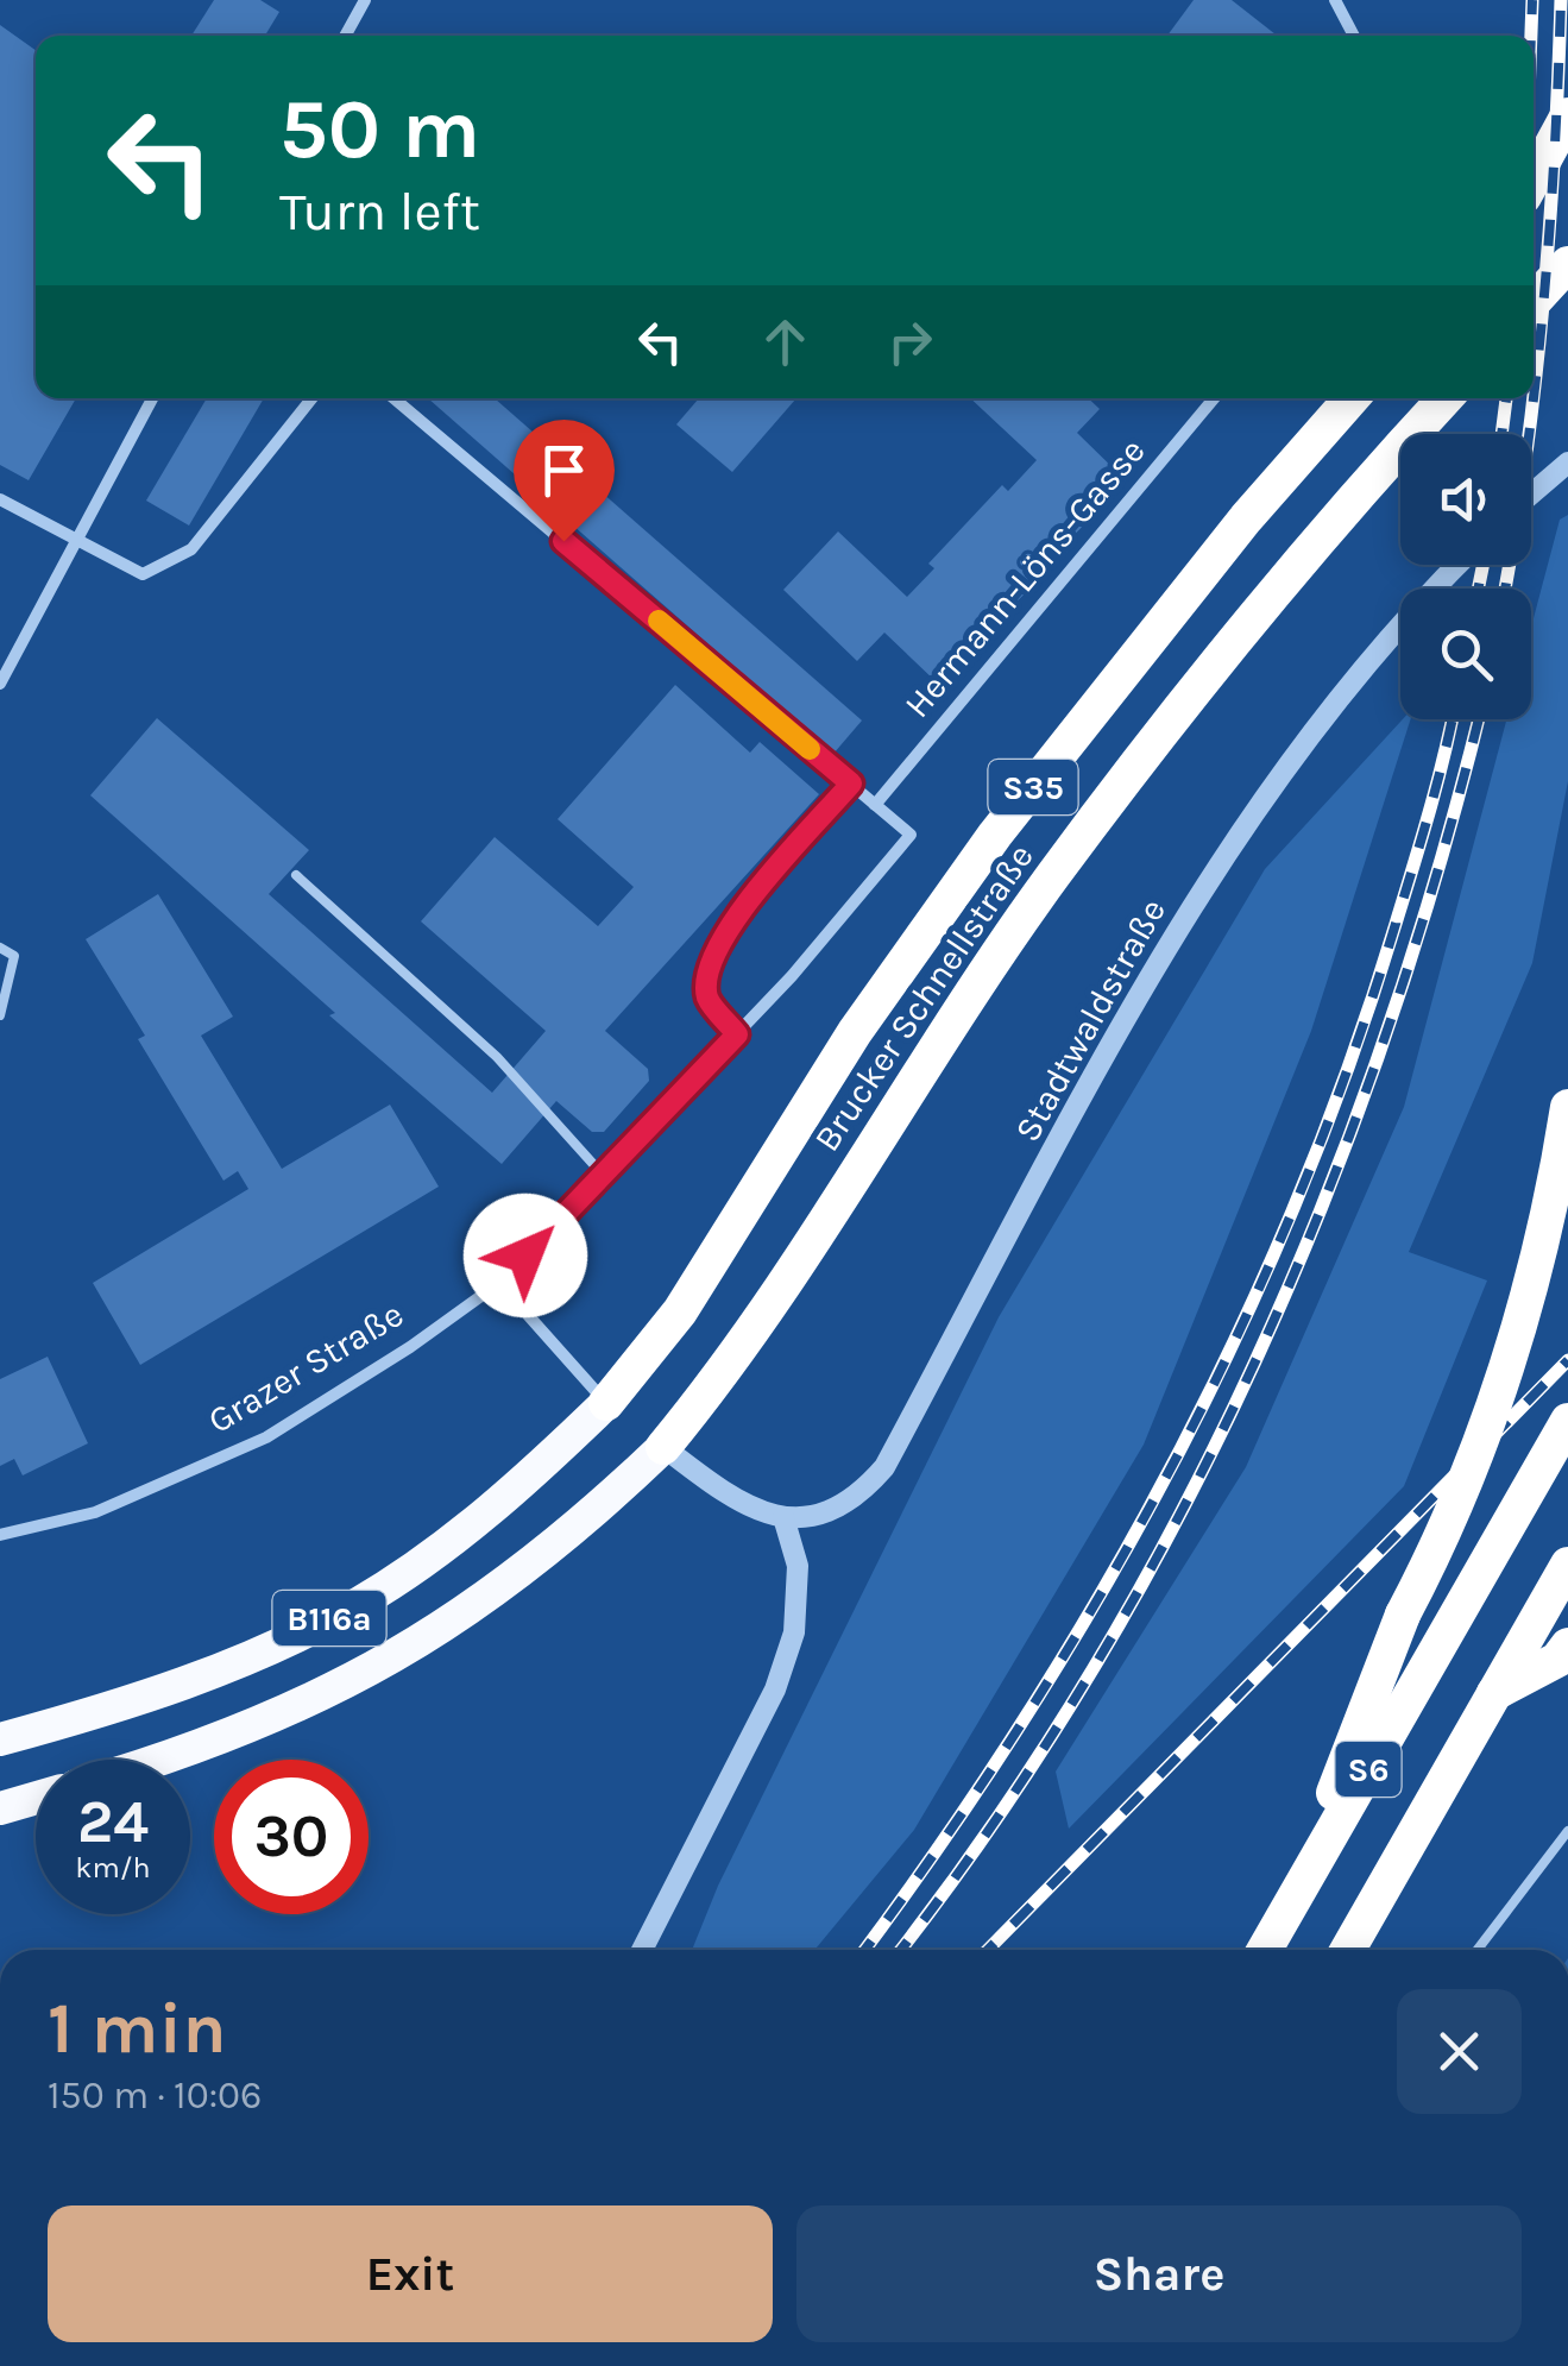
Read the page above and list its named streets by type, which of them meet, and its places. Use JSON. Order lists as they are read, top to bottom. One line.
{"streets":{"highway":["S35","Brucker Schnellstraße","B116a","S6"],"street":["Hermann-Löns-Gasse","Stadtwaldstraße","Grazer Straße"]},"crossings":[["Hermann-Löns-Gasse","Grazer Straße"],["Brucker Schnellstraße","Stadtwaldstraße"],["Brucker Schnellstraße","B116a"],["Stadtwaldstraße","B116a"]],"page":{"turn":["50 m","Turn left"],"speed":"24 km/h","limit":"30","heading":["1 min","150 m · 10:06"],"buttons":["Exit","Share"]}}
